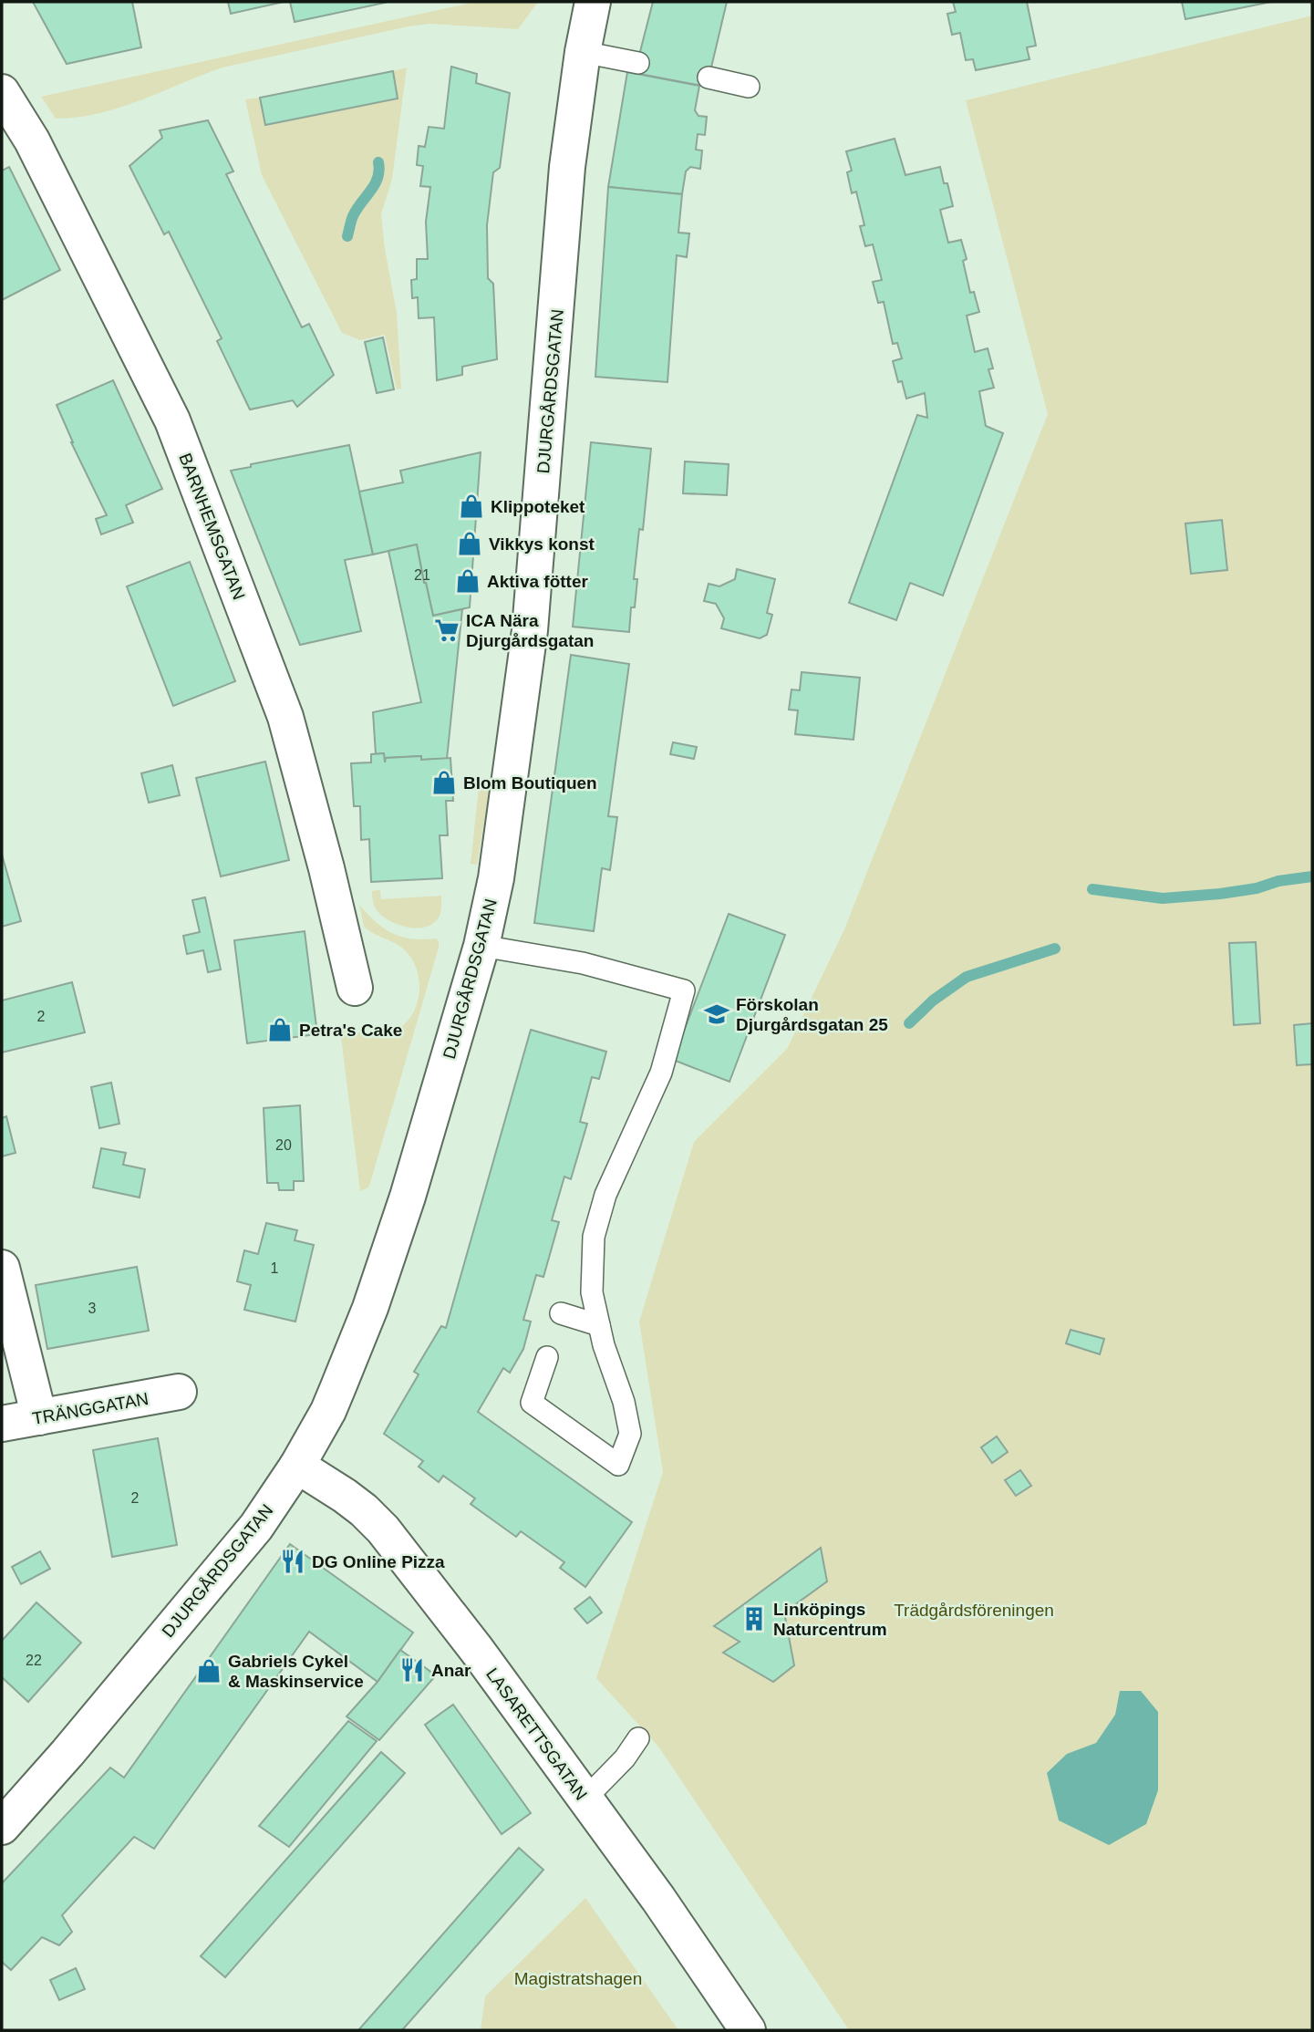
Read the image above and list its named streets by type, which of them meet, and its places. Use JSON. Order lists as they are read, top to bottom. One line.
{"streets":{"main road":["DJURGÅRDSGATAN","BARNHEMSGATAN","TRÄNGGATAN","LASARETTSGATAN"]},"crossings":[["DJURGÅRDSGATAN","LASARETTSGATAN"]],"parks":["Trädgårdsföreningen","Magistratshagen"],"places":{"shop":["Klippoteket","Vikkys konst","Aktiva fötter","Blom Boutiquen","Petra's Cake","Gabriels Cykel & Maskinservice"],"supermarket":["ICA Nära Djurgårdsgatan"],"school or university":["Förskolan Djurgårdsgatan 25"],"restaurant":["DG Online Pizza","Anar"],"building":["Linköpings Naturcentrum"]},"house_numbers":["21","2","20","1","3","2","22"]}
